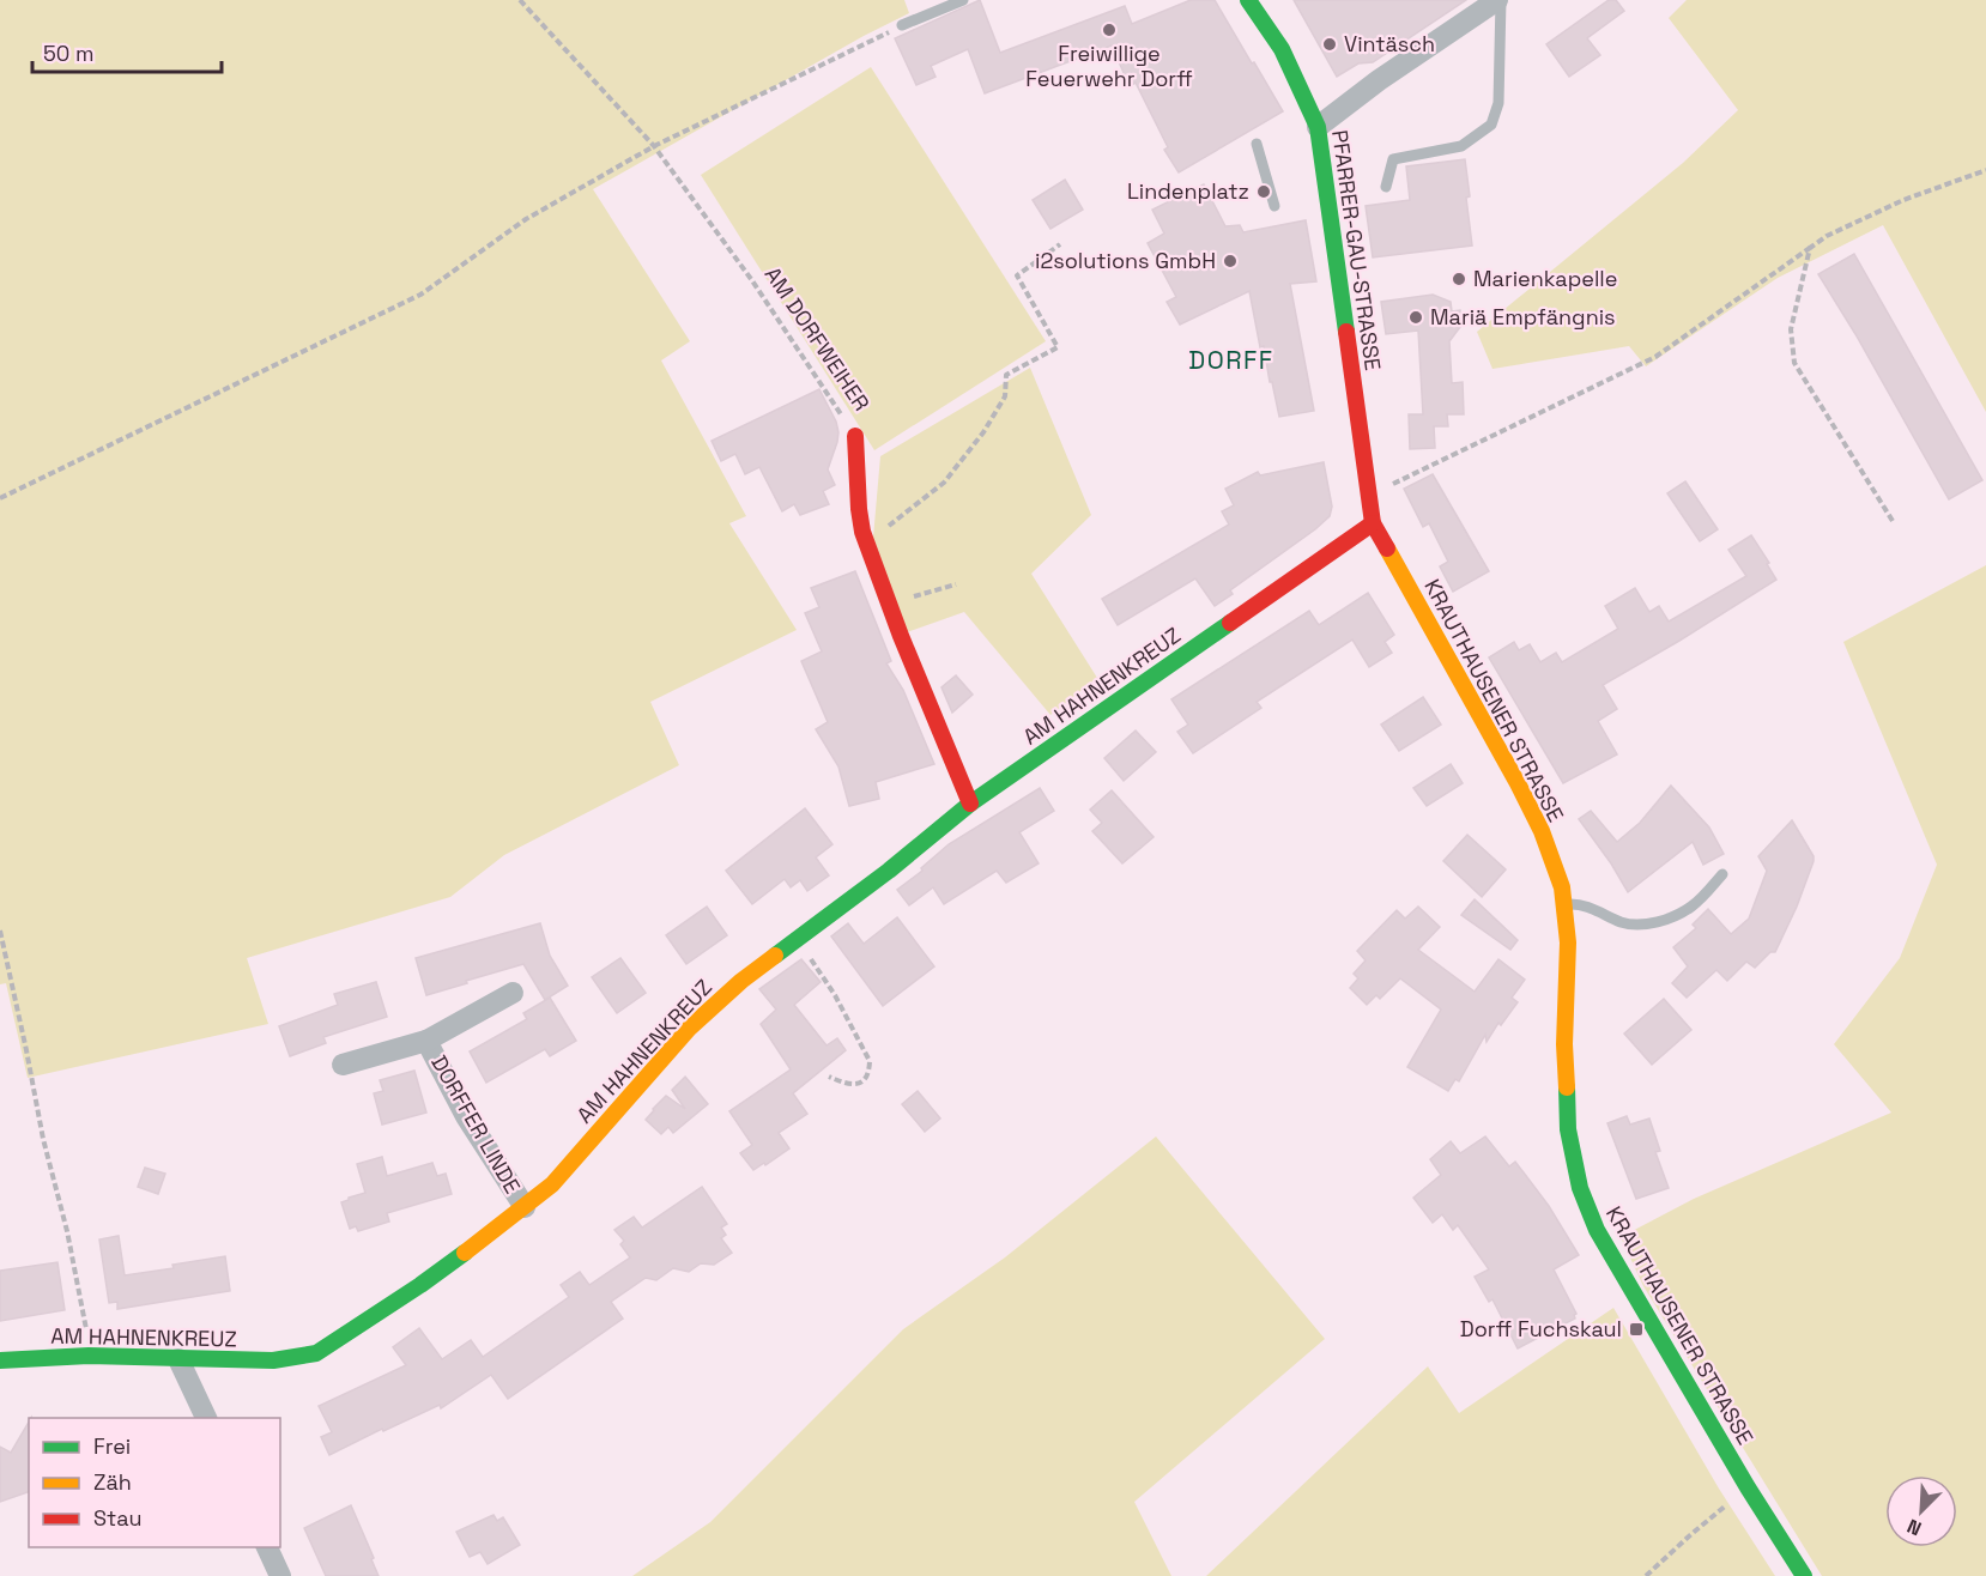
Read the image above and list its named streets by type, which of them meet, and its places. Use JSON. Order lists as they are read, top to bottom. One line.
{"streets":{"street":["PFARRER-GAU-STRASSE","AM DORFWEIHER","AM HAHNENKREUZ","KRAUTHAUSENER STRASSE","DORFFER LINDE"]},"crossings":[["PFARRER-GAU-STRASSE","AM HAHNENKREUZ"],["PFARRER-GAU-STRASSE","KRAUTHAUSENER STRASSE"],["AM DORFWEIHER","AM HAHNENKREUZ"],["AM HAHNENKREUZ","KRAUTHAUSENER STRASSE"],["AM HAHNENKREUZ","DORFFER LINDE"]],"districts":["DORFF"],"places":{"other":["Freiwillige Feuerwehr Dorff","Vintäsch","Lindenplatz","i2solutions GmbH","Marienkapelle","Mariä Empfängnis"],"transit":["Dorff Fuchskaul"]},"legend":["Frei","Zäh","Stau"],"scale_bar":"50 m","north":"bottom left"}
